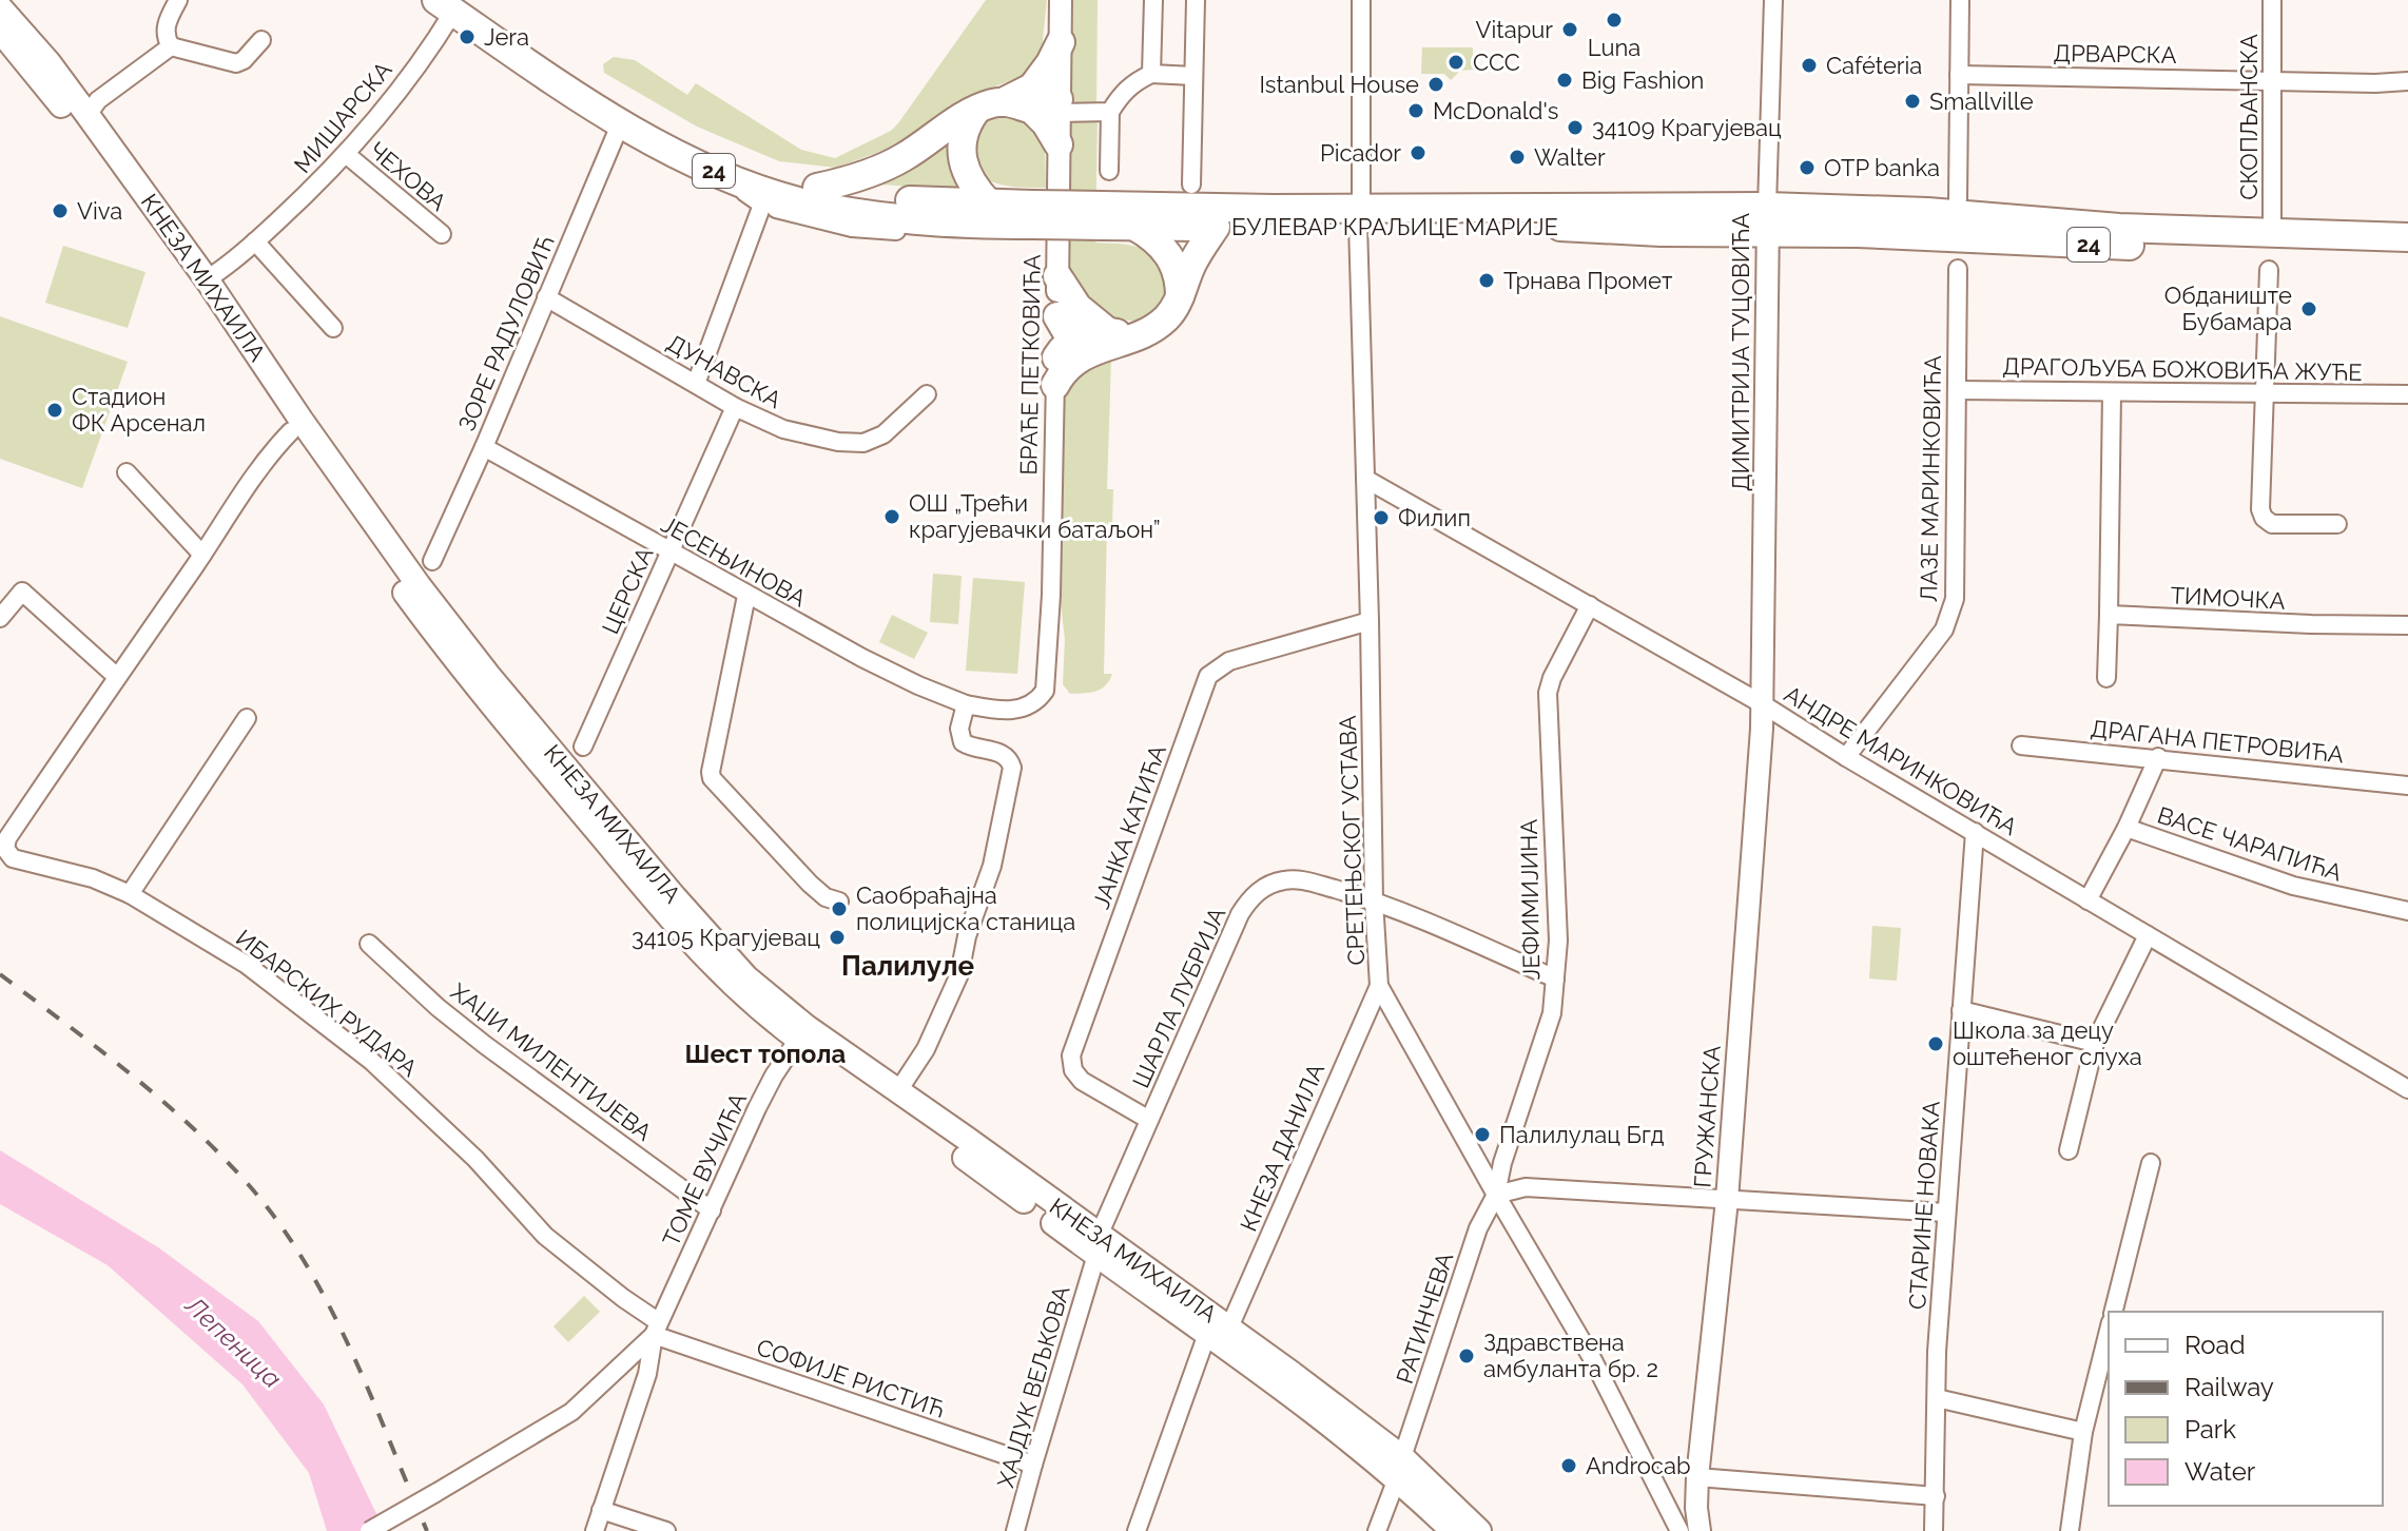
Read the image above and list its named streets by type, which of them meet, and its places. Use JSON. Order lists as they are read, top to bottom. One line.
{"streets":{"main road":["24","БУЛЕВАР КРАЉИЦЕ МАРИЈЕ","КНЕЗА МИХАИЛА"],"street":["ДРВАРСКА","МИШАРСКА","СКОПЉАНСКА","ЧЕХОВА","ЗОРЕ РАДУЛОВИЋ","ДИМИТРИЈА ТУЦОВИЋА","БРАЋЕ ПЕТКОВИЋА","ДРАГОЉУБА БОЖОВИЋА ЖУЋЕ","ДУНАВСКА","ЛАЗЕ МАРИНКОВИЋА","ЈЕСЕЊИНОВА","ЦЕРСКА","ТИМОЧКА","ДРАГАНА ПЕТРОВИЋА","АНДРЕ МАРИНКОВИЋА","ЈАНКА КАТИЋА","СРЕТЕЊСКОГ УСТАВА","ВАСЕ ЧАРАПИЋА","ЈЕФИМИЈИНА","ШАРЛА ЛУБРИЈА","ИБАРСКИХ РУДАРА","ХАЏИ МИЛЕНТИЈЕВА","ГРУЖАНСКА","КНЕЗА ДАНИЛА","ТОМЕ ВУЧИЋА","СТАРИНЕ НОВАКА","РАТИНЧЕВА","СОФИЈЕ РИСТИЋ","ХАЈДУК ВЕЉКОВА"]},"crossings":[["ДРВАРСКА","СКОПЉАНСКА"],["МИШАРСКА","ЧЕХОВА"],["МИШАРСКА","БУЛЕВАР КРАЉИЦЕ МАРИЈЕ"],["МИШАРСКА","КНЕЗА МИХАИЛА"],["СКОПЉАНСКА","БУЛЕВАР КРАЉИЦЕ МАРИЈЕ"],["БУЛЕВАР КРАЉИЦЕ МАРИЈЕ","ЗОРЕ РАДУЛОВИЋ"],["БУЛЕВАР КРАЉИЦЕ МАРИЈЕ","ДИМИТРИЈА ТУЦОВИЋА"],["БУЛЕВАР КРАЉИЦЕ МАРИЈЕ","БРАЋЕ ПЕТКОВИЋА"],["БУЛЕВАР КРАЉИЦЕ МАРИЈЕ","СРЕТЕЊСКОГ УСТАВА"],["КНЕЗА МИХАИЛА","ШАРЛА ЛУБРИЈА"],["КНЕЗА МИХАИЛА","ИБАРСКИХ РУДАРА"],["КНЕЗА МИХАИЛА","КНЕЗА ДАНИЛА"],["КНЕЗА МИХАИЛА","ТОМЕ ВУЧИЋА"],["КНЕЗА МИХАИЛА","РАТИНЧЕВА"],["КНЕЗА МИХАИЛА","ХАЈДУК ВЕЉКОВА"],["ЗОРЕ РАДУЛОВИЋ","ДУНАВСКА"],["ЗОРЕ РАДУЛОВИЋ","ЈЕСЕЊИНОВА"],["ДИМИТРИЈА ТУЦОВИЋА","АНДРЕ МАРИНКОВИЋА"],["ДИМИТРИЈА ТУЦОВИЋА","ГРУЖАНСКА"],["БРАЋЕ ПЕТКОВИЋА","ЈЕСЕЊИНОВА"],["ДРАГОЉУБА БОЖОВИЋА ЖУЋЕ","ЛАЗЕ МАРИНКОВИЋА"],["ДУНАВСКА","ЦЕРСКА"],["ЛАЗЕ МАРИНКОВИЋА","АНДРЕ МАРИНКОВИЋА"],["ЈЕСЕЊИНОВА","ЦЕРСКА"],["АНДРЕ МАРИНКОВИЋА","СРЕТЕЊСКОГ УСТАВА"],["АНДРЕ МАРИНКОВИЋА","ЈЕФИМИЈИНА"],["АНДРЕ МАРИНКОВИЋА","ГРУЖАНСКА"],["АНДРЕ МАРИНКОВИЋА","СТАРИНЕ НОВАКА"],["ЈАНКА КАТИЋА","СРЕТЕЊСКОГ УСТАВА"],["ЈАНКА КАТИЋА","ШАРЛА ЛУБРИЈА"],["СРЕТЕЊСКОГ УСТАВА","ЈЕФИМИЈИНА"],["СРЕТЕЊСКОГ УСТАВА","ШАРЛА ЛУБРИЈА"],["СРЕТЕЊСКОГ УСТАВА","КНЕЗА ДАНИЛА"],["СРЕТЕЊСКОГ УСТАВА","РАТИНЧЕВА"],["ЈЕФИМИЈИНА","ШАРЛА ЛУБРИЈА"],["ЈЕФИМИЈИНА","РАТИНЧЕВА"],["ШАРЛА ЛУБРИЈА","ХАЈДУК ВЕЉКОВА"],["ИБАРСКИХ РУДАРА","ТОМЕ ВУЧИЋА"],["ИБАРСКИХ РУДАРА","СОФИЈЕ РИСТИЋ"],["ХАЏИ МИЛЕНТИЈЕВА","ТОМЕ ВУЧИЋА"],["ТОМЕ ВУЧИЋА","СОФИЈЕ РИСТИЋ"],["СОФИЈЕ РИСТИЋ","ХАЈДУК ВЕЉКОВА"]],"districts":["Палилуле","Шест топола"],"water":["Лепеница"],"places":["Luna","Vitapur","Jera","CCC","Caféteria","Big Fashion","Istanbul House","Smallville","McDonald's","34109 Крагујевац","Picador","Walter","OTP banka","Viva","Трнава Промет","Обданиште Бубамара","Стадион ФК Арсенал","ОШ „Трећи крагујевачки батаљон”","Филип","Саобраћајна полицијска станица","34105 Крагујевац","Школа за децу оштећеног слуха","Палилулац Бгд","Здравствена амбуланта бр. 2","Androcab"],"legend":["Road","Railway","Park","Water"]}
